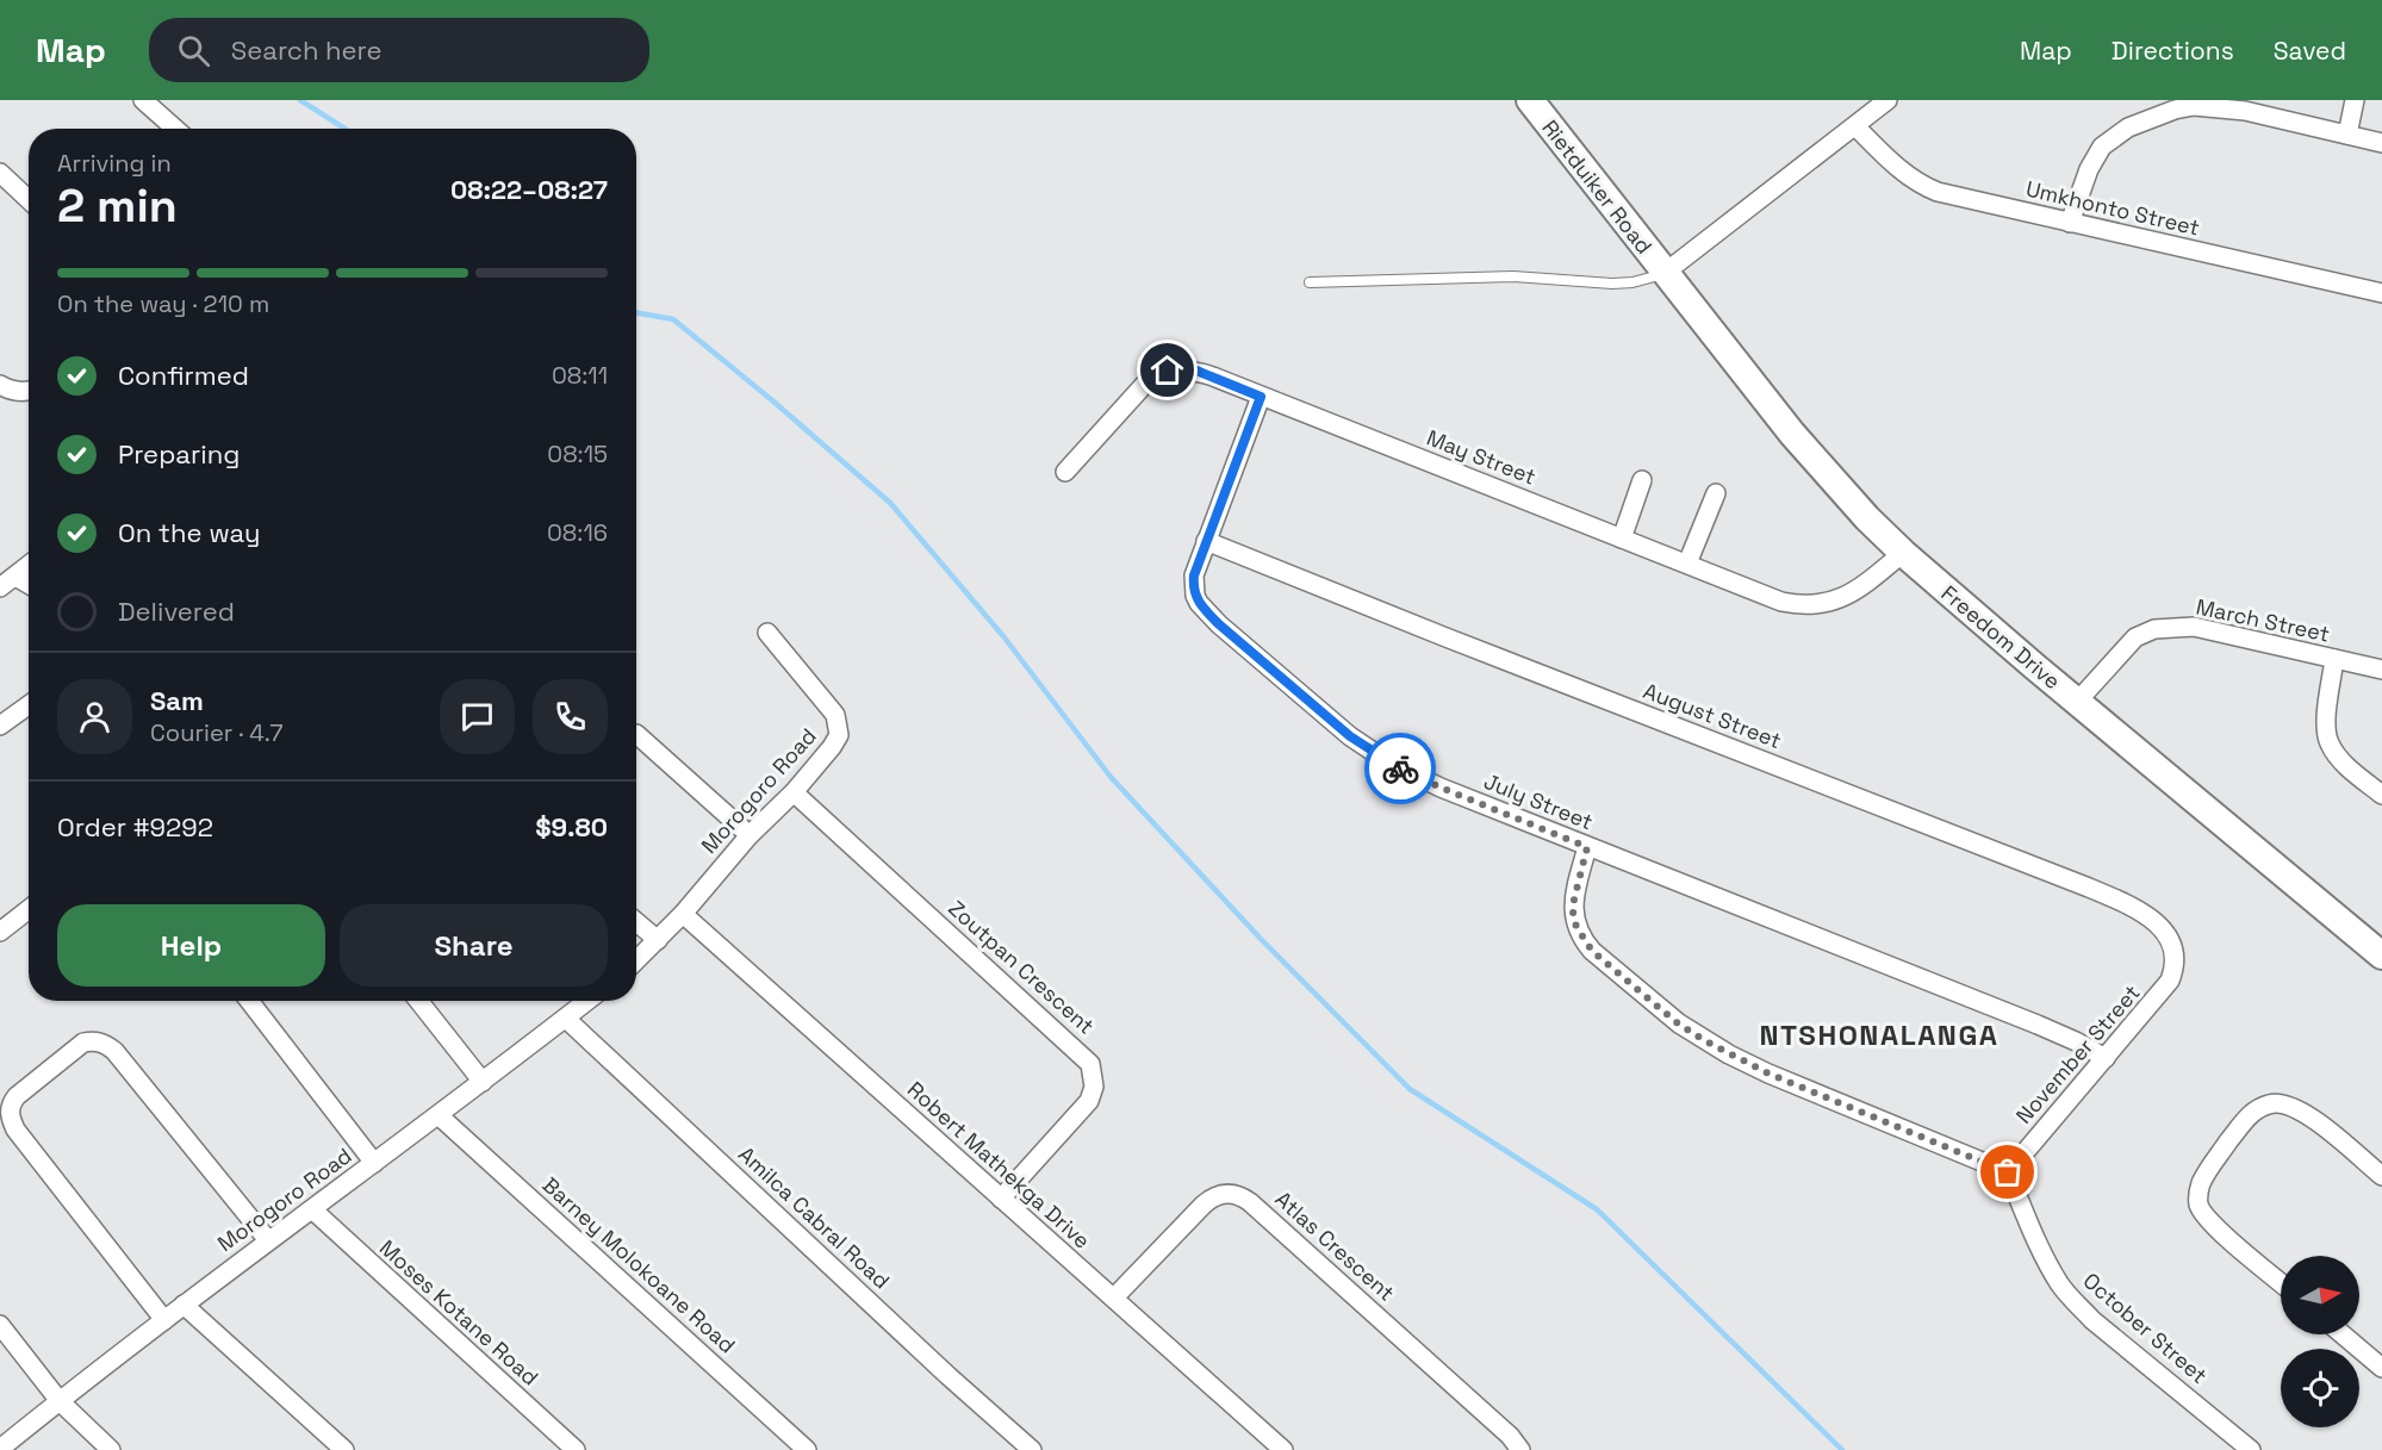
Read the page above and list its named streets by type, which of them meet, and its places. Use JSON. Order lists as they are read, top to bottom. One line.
{"streets":{"street":["Rietduiker Road","Umkhonto Street","May Street","March Street","Freedom Drive","August Street","Morogoro Road","July Street","Zoutpan Crescent","November Street","Robert Mathekga Drive","Amilca Cabral Road","Atlas Crescent","Barney Molokoane Road","Moses Kotane Road","October Street"]},"crossings":[["Rietduiker Road","Freedom Drive"],["May Street","Freedom Drive"],["May Street","July Street"],["March Street","Freedom Drive"],["August Street","July Street"],["August Street","November Street"],["Morogoro Road","Zoutpan Crescent"],["Morogoro Road","Robert Mathekga Drive"],["Morogoro Road","Amilca Cabral Road"],["Morogoro Road","Barney Molokoane Road"],["Morogoro Road","Moses Kotane Road"],["July Street","November Street"],["Zoutpan Crescent","Robert Mathekga Drive"],["November Street","October Street"],["Robert Mathekga Drive","Atlas Crescent"]],"districts":["NTSHONALANGA"],"north":"right","page":{"header":"Map","search":"Search here","nav":["Map","Directions","Saved"],"heading":["2 min","Arriving in","08:22–08:27"],"panel":["Sam","Courier · 4.7","Order #9292","$9.80"],"bar":"On the way · 210 m","list":[["Confirmed","08:11"],["Preparing","08:15"],["On the way","08:16"],"Delivered"],"buttons":["Help","Share"]}}
